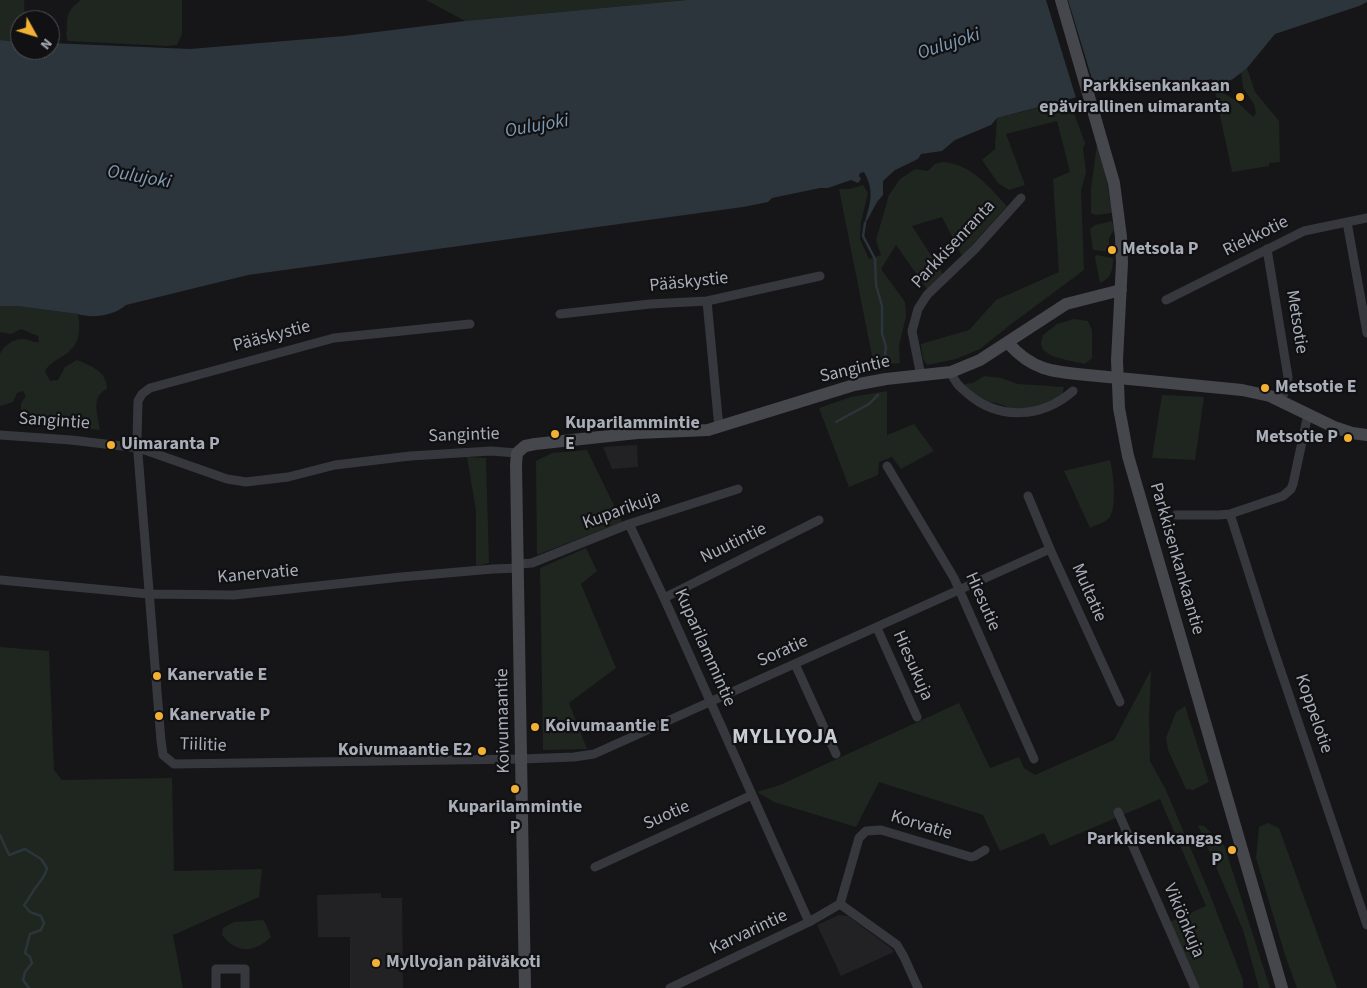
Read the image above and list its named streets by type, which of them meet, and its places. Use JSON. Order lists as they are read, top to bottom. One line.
{"streets":{"street":["Riekkotie","Parkkisenranta","Pääskystie","Metsotie","Sangintie","Kuparikuja","Nuutintie","Parkkisenkankaantie","Kanervatie","Multatie","Hiesutie","Kuparilammintie","Soratie","Hiesukuja","Koppelotie","Koivumaantie","Tiilitie","Suotie","Korvatie","Vikiönkuja","Karvarintie"]},"crossings":[["Riekkotie","Metsotie"],["Parkkisenranta","Sangintie"],["Pääskystie","Sangintie"],["Pääskystie","Tiilitie"],["Sangintie","Parkkisenkankaantie"],["Sangintie","Koivumaantie"],["Sangintie","Tiilitie"],["Kuparikuja","Kanervatie"],["Kuparikuja","Kuparilammintie"],["Kuparikuja","Koivumaantie"],["Nuutintie","Kuparilammintie"],["Kanervatie","Koivumaantie"],["Kanervatie","Tiilitie"],["Multatie","Soratie"],["Hiesutie","Soratie"],["Kuparilammintie","Soratie"],["Kuparilammintie","Suotie"],["Kuparilammintie","Karvarintie"],["Soratie","Hiesukuja"],["Soratie","Koivumaantie"],["Soratie","Tiilitie"],["Koivumaantie","Tiilitie"],["Korvatie","Karvarintie"]],"districts":["MYLLYOJA"],"water":["Oulujoki"],"places":["Parkkisenkankaan epävirallinen uimaranta","Metsola P","Metsotie E","Kuparilammintie E","Metsotie P","Uimaranta P","Kanervatie E","Kanervatie P","Koivumaantie E","Koivumaantie E2","Kuparilammintie P","Parkkisenkangas P","Myllyojan päiväkoti"],"north":"bottom right"}
